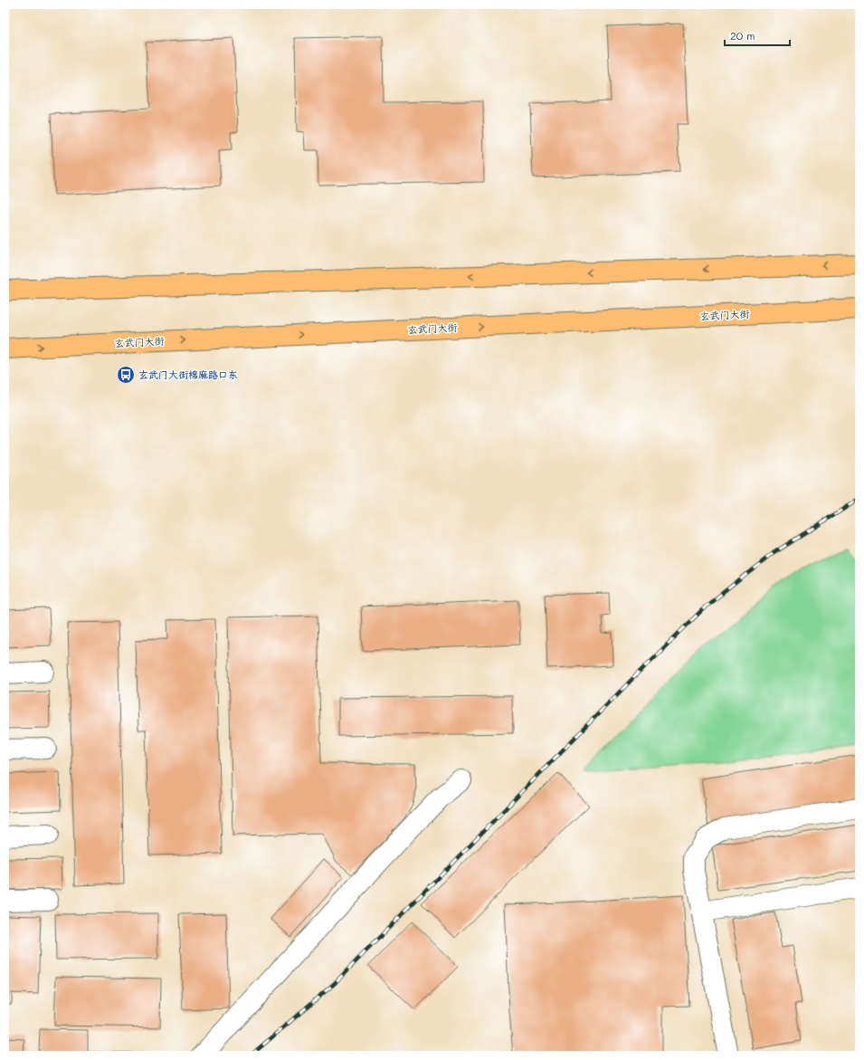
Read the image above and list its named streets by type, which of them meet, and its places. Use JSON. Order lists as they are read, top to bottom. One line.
{"streets":{"main road":["玄武门大街"]},"places":{"bus stop":["玄武门大街棉麻路口东"]},"scale_bar":"20 m"}
